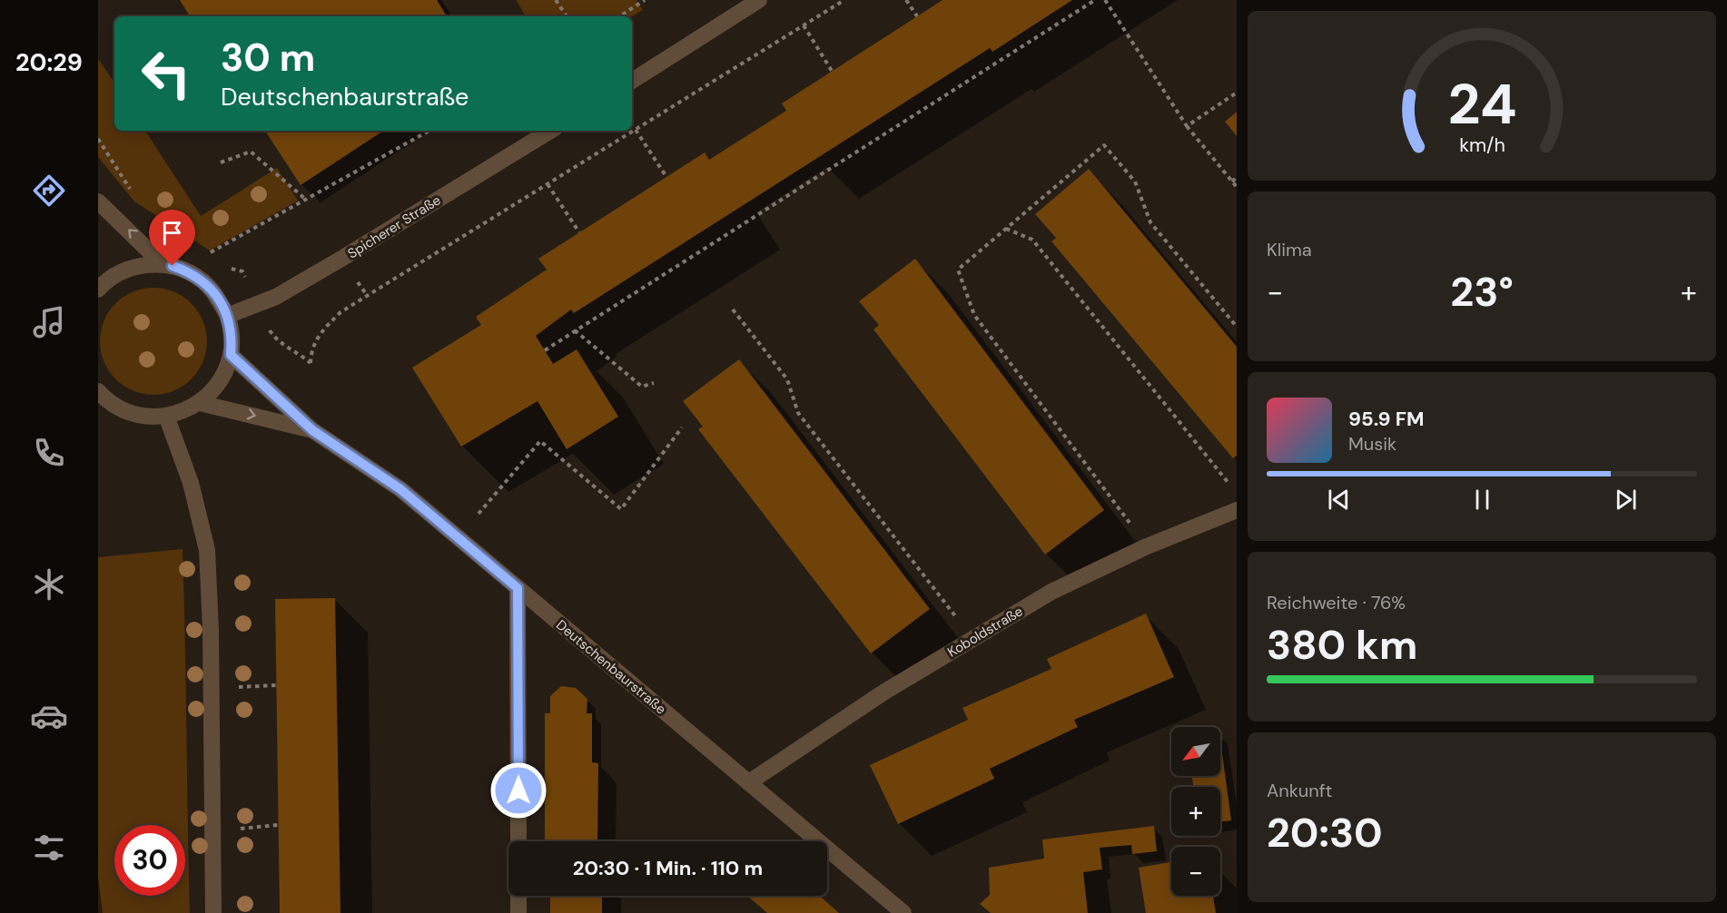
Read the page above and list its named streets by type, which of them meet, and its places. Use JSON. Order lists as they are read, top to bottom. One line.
{"streets":{"street":["Spicherer Straße","Koboldstraße","Deutschenbaurstraße"]},"crossings":[["Koboldstraße","Deutschenbaurstraße"]],"north":"bottom left","page":{"tabs":"20:29","turn":["30 m","Deutschenbaurstraße"],"tile":["Klima",["Reichweite · 76%","380 km"],["Ankunft","20:30"]],"heat":["−","23°","+"],"song":["95.9 FM","Musik"],"map_buttons":["+","−"],"limit":"30","trip":"20:30 · 1 Min. · 110 m","gauge":["24","km/h"]}}
